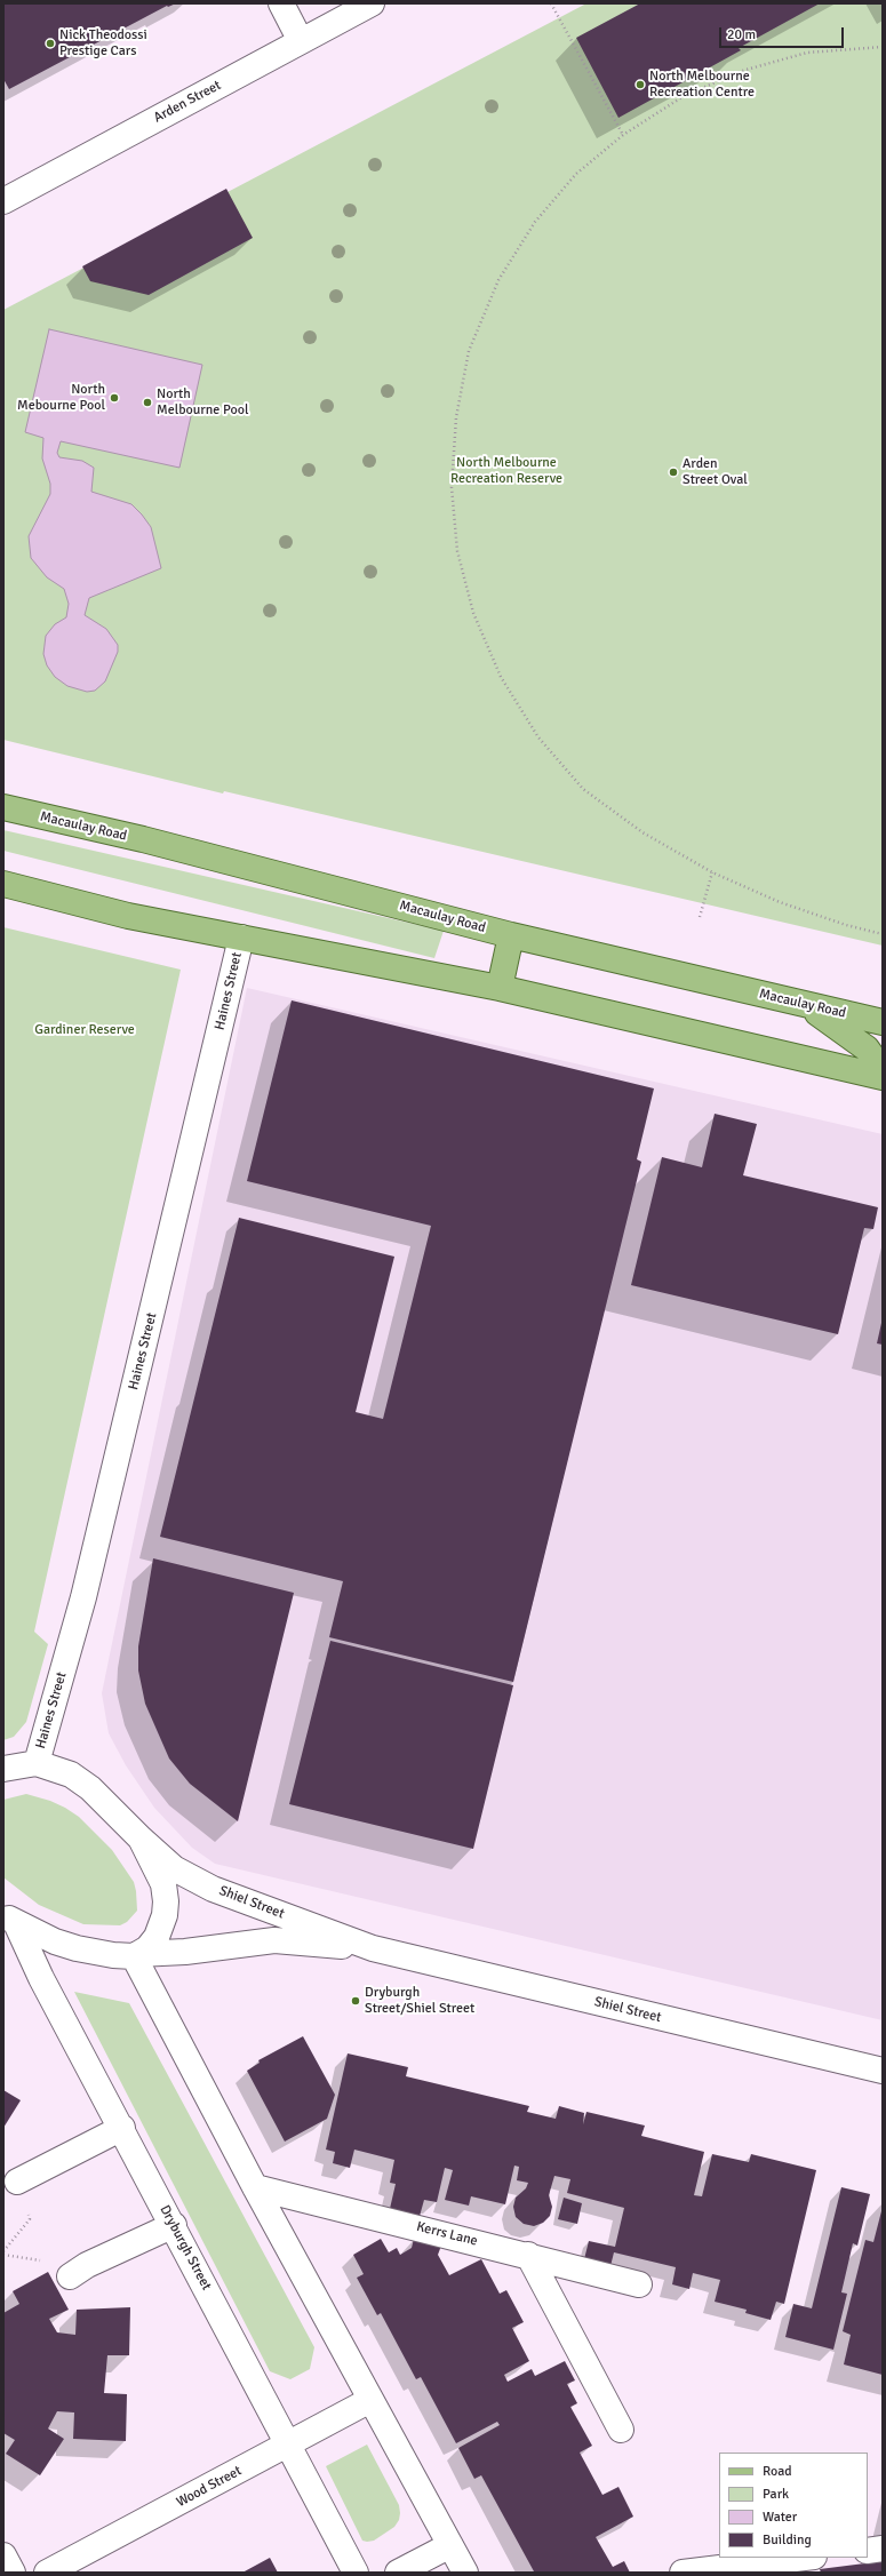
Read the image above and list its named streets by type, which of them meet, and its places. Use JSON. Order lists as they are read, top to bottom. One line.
{"streets":{"main road":["Macaulay Road"],"street":["Arden Street","Haines Street","Shiel Street","Kerrs Lane","Dryburgh Street","Wood Street"]},"crossings":[["Haines Street","Shiel Street"],["Shiel Street","Dryburgh Street"],["Dryburgh Street","Wood Street"]],"parks":["North Melbourne Recreation Reserve","Gardiner Reserve"],"places":["Nick Theodossi Prestige Cars","North Melbourne Recreation Centre","North Mebourne Pool","North Melbourne Pool","Arden Street Oval","Dryburgh Street/Shiel Street"],"legend":["Road","Park","Water","Building"],"scale_bar":"20 m"}
